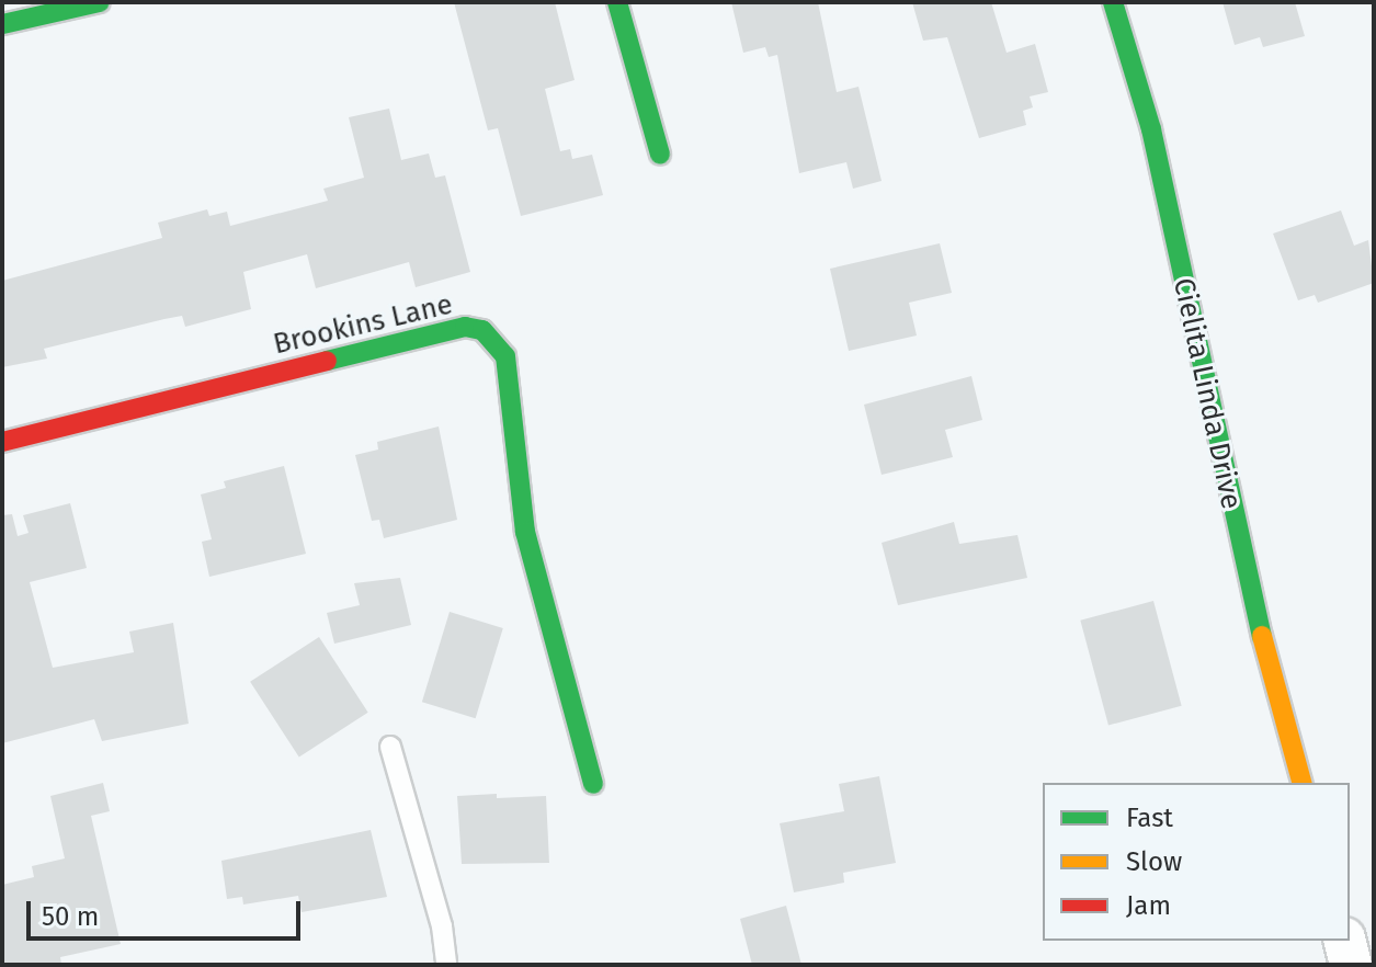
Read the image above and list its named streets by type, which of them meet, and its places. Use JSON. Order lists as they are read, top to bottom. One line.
{"streets":{"street":["Brookins Lane","Cielita Linda Drive"]},"legend":["Fast","Slow","Jam"],"scale_bar":"50 m"}
